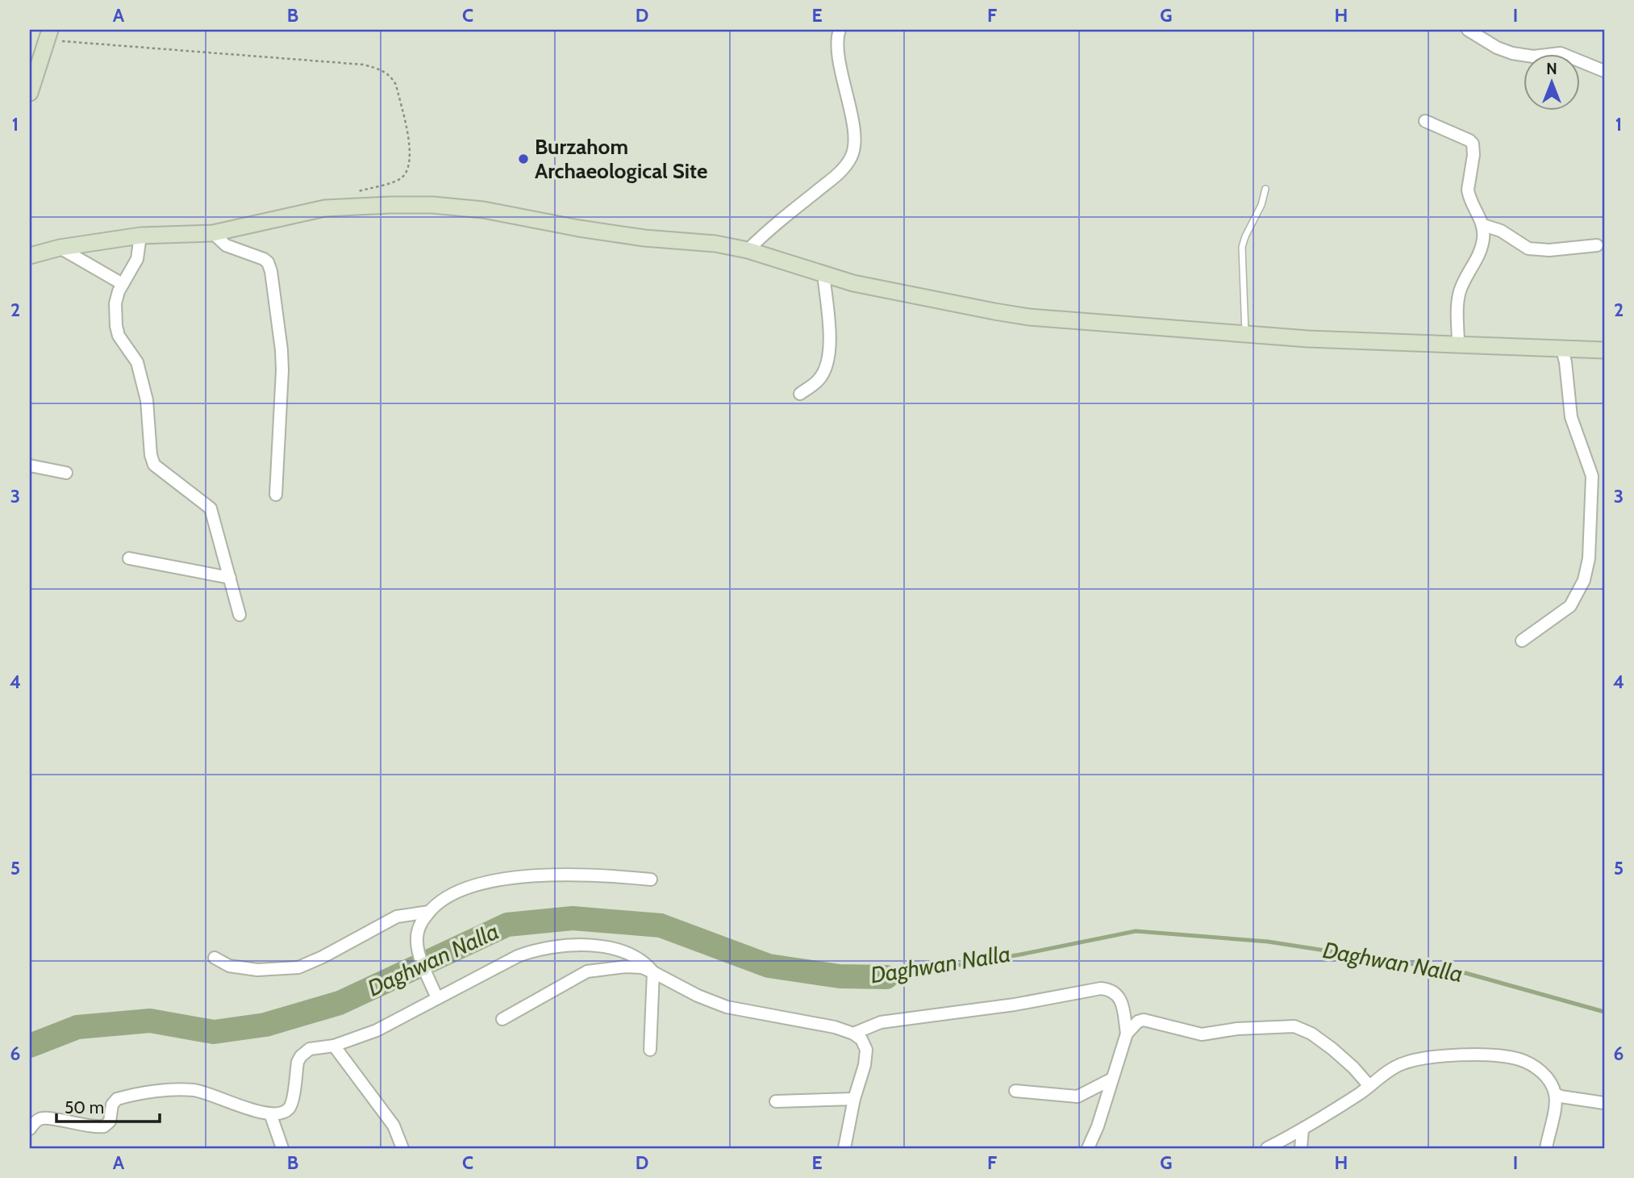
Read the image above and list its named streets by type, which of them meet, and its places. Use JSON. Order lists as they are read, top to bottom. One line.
{"water":["Daghwan Nalla"],"places":["Burzahom Archaeological Site"],"scale_bar":"50 m","north":"top","grid":{"columns":["A","B","C","D","E","F","G","H","I"],"rows":["1","2","3","4","5","6"]}}
